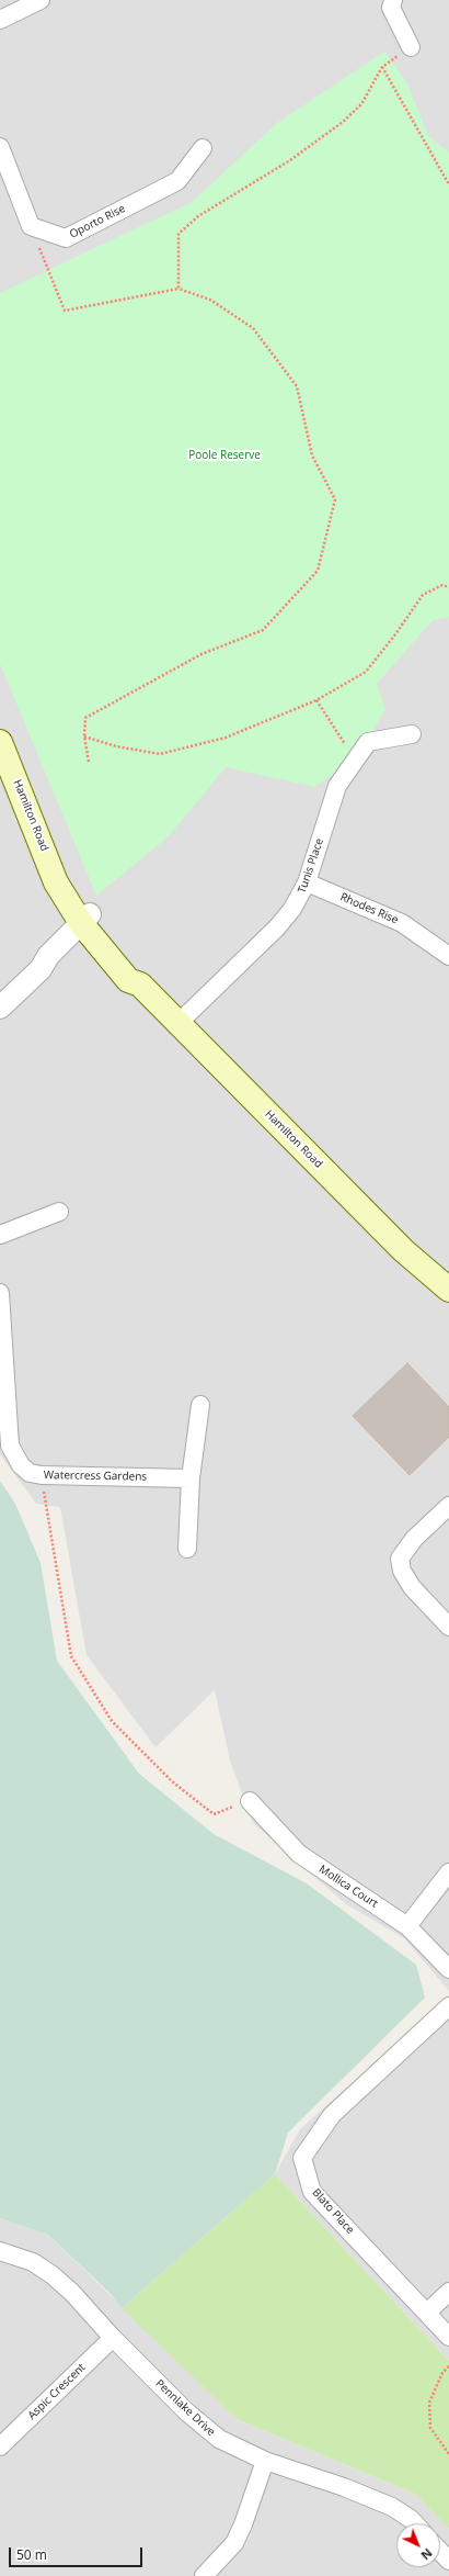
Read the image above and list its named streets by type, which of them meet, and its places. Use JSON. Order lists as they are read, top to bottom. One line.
{"streets":{"main road":["Hamilton Road"],"street":["Oporto Rise","Tunis Place","Rhodes Rise","Watercress Gardens","Mollica Court","Blato Place","Aspic Crescent","Pennlake Drive"]},"crossings":[["Hamilton Road","Tunis Place"],["Tunis Place","Rhodes Rise"],["Aspic Crescent","Pennlake Drive"]],"parks":["Poole Reserve"],"scale_bar":"50 m","north":"bottom right"}
